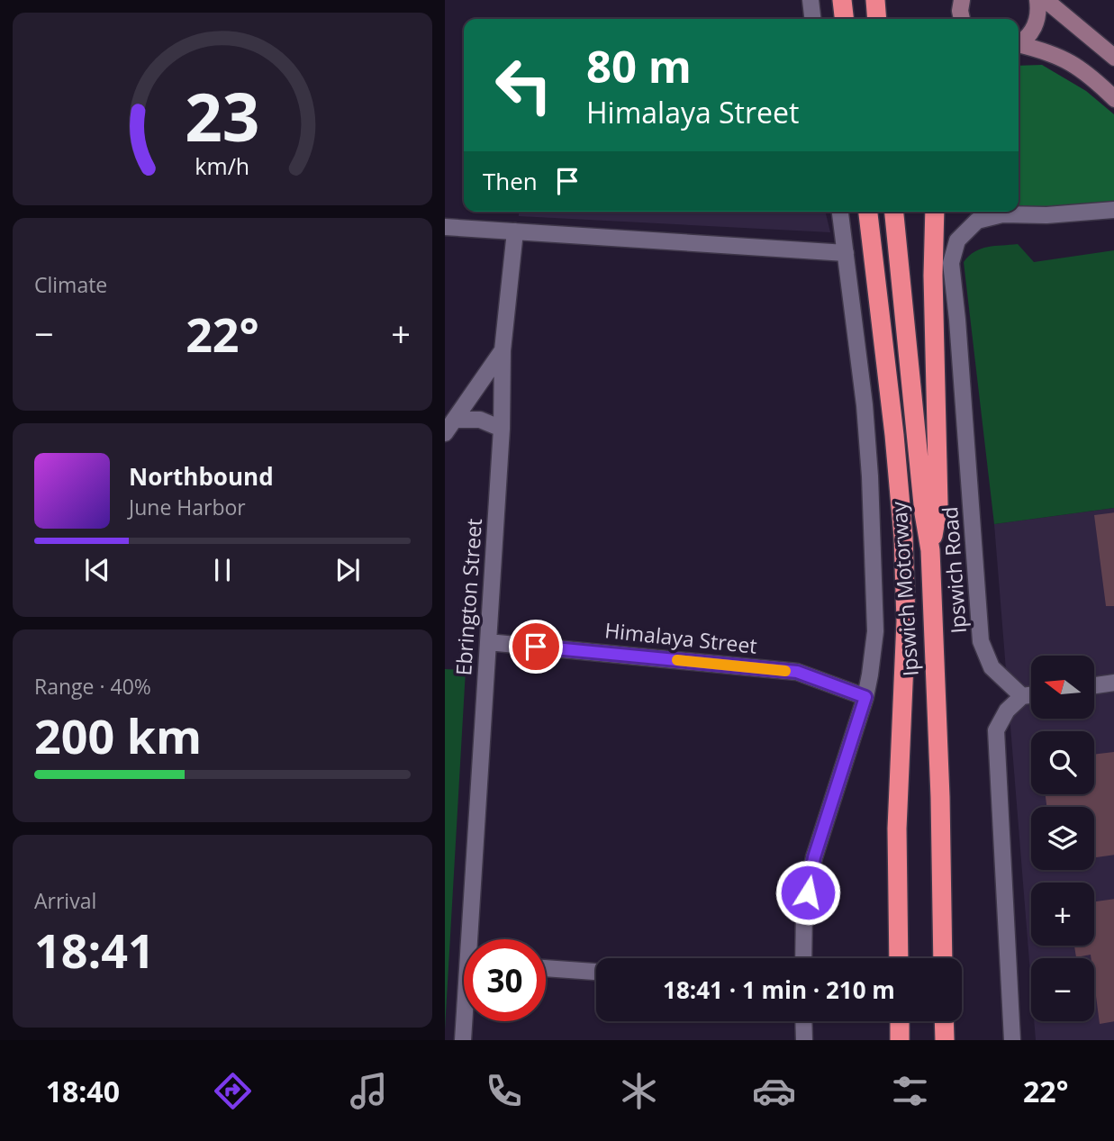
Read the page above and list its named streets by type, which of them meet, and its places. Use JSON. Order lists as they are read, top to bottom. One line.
{"streets":{"highway":["Ipswich Motorway"],"street":["Ipswich Road","Ebrington Street","Himalaya Street"]},"crossings":[["Ebrington Street","Himalaya Street"]],"north":"left","page":{"turn":["80 m","Himalaya Street"],"then":"Then","tile":["Climate",["Range · 40%","200 km"],["Arrival","18:41"]],"heat":["−","22°","+"],"song":["Northbound","June Harbor"],"map_buttons":["+","−"],"limit":"30","trip":"18:41 · 1 min · 210 m","tabs":["18:40","22°"],"gauge":["23","km/h"]}}
